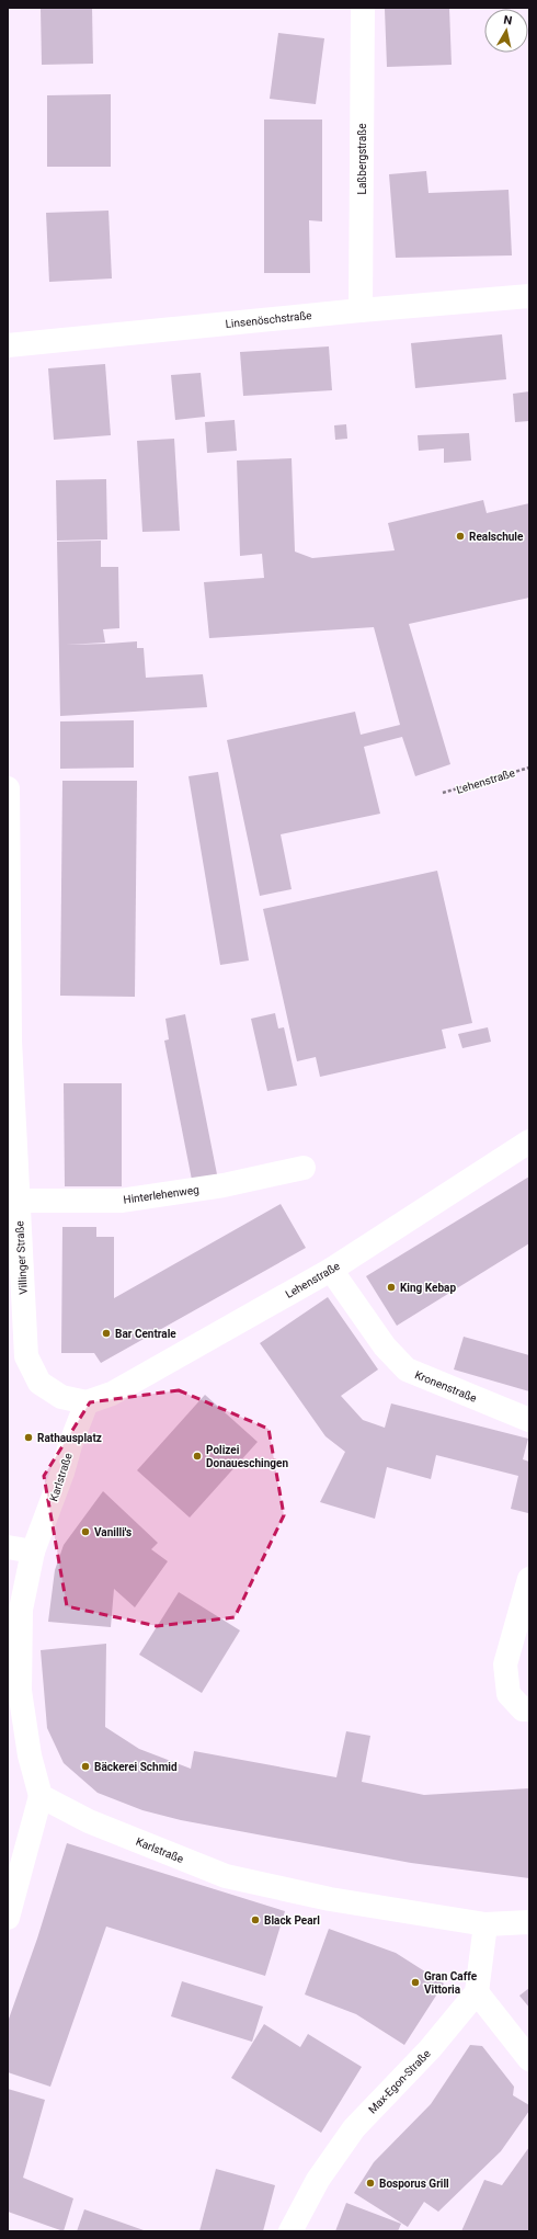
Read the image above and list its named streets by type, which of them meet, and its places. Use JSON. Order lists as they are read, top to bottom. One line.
{"streets":{"street":["Laßbergstraße","Linsenöschstraße","Lehenstraße","Hinterlehenweg","Villinger Straße","Kronenstraße","Karlstraße","Max-Egon-Straße"]},"crossings":[["Laßbergstraße","Linsenöschstraße"],["Lehenstraße","Villinger Straße"],["Lehenstraße","Kronenstraße"],["Lehenstraße","Karlstraße"],["Hinterlehenweg","Villinger Straße"],["Villinger Straße","Karlstraße"]],"places":["Realschule","King Kebap","Bar Centrale","Rathausplatz","Polizei Donaueschingen","Vanilli's","Bäckerei Schmid","Black Pearl","Gran Caffe Vittoria","Bosporus Grill"],"north":"top"}
